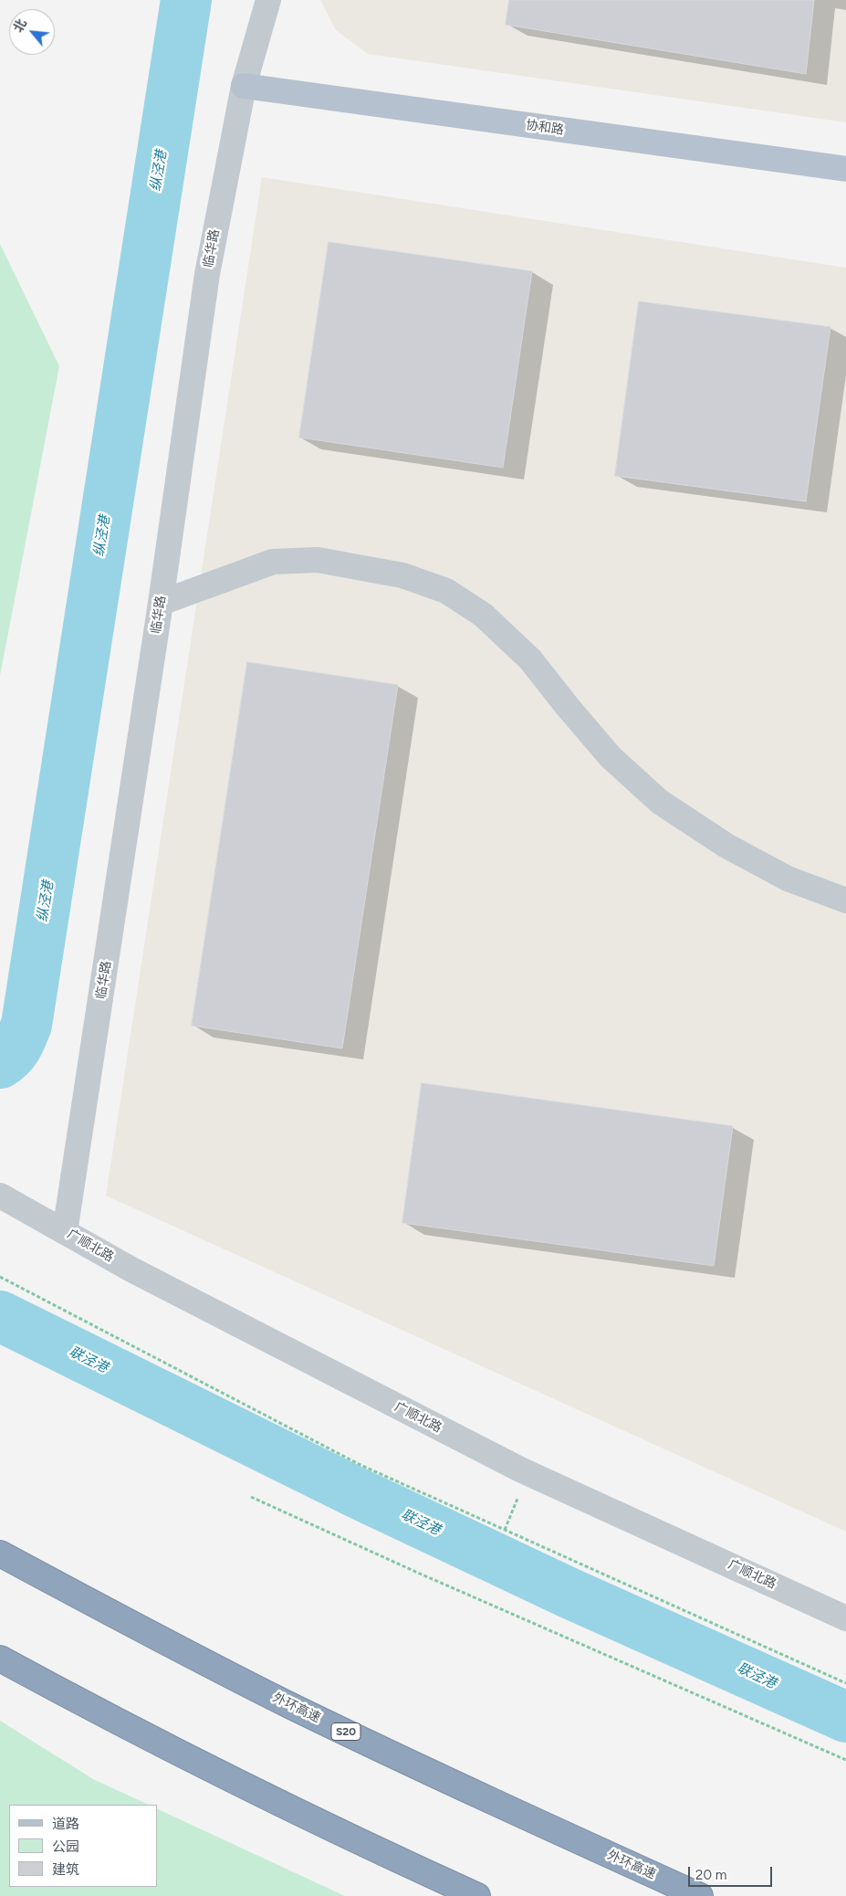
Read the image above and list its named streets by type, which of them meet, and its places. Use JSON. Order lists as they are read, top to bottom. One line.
{"streets":{"highway":["外环高速","S20"],"main road":["协和路"],"street":["临华路","广顺北路"]},"crossings":[["协和路","临华路"],["临华路","广顺北路"]],"water":["纵泾港","联泾港"],"legend":["道路","公园","建筑"],"scale_bar":"20 m","north":"top left"}
